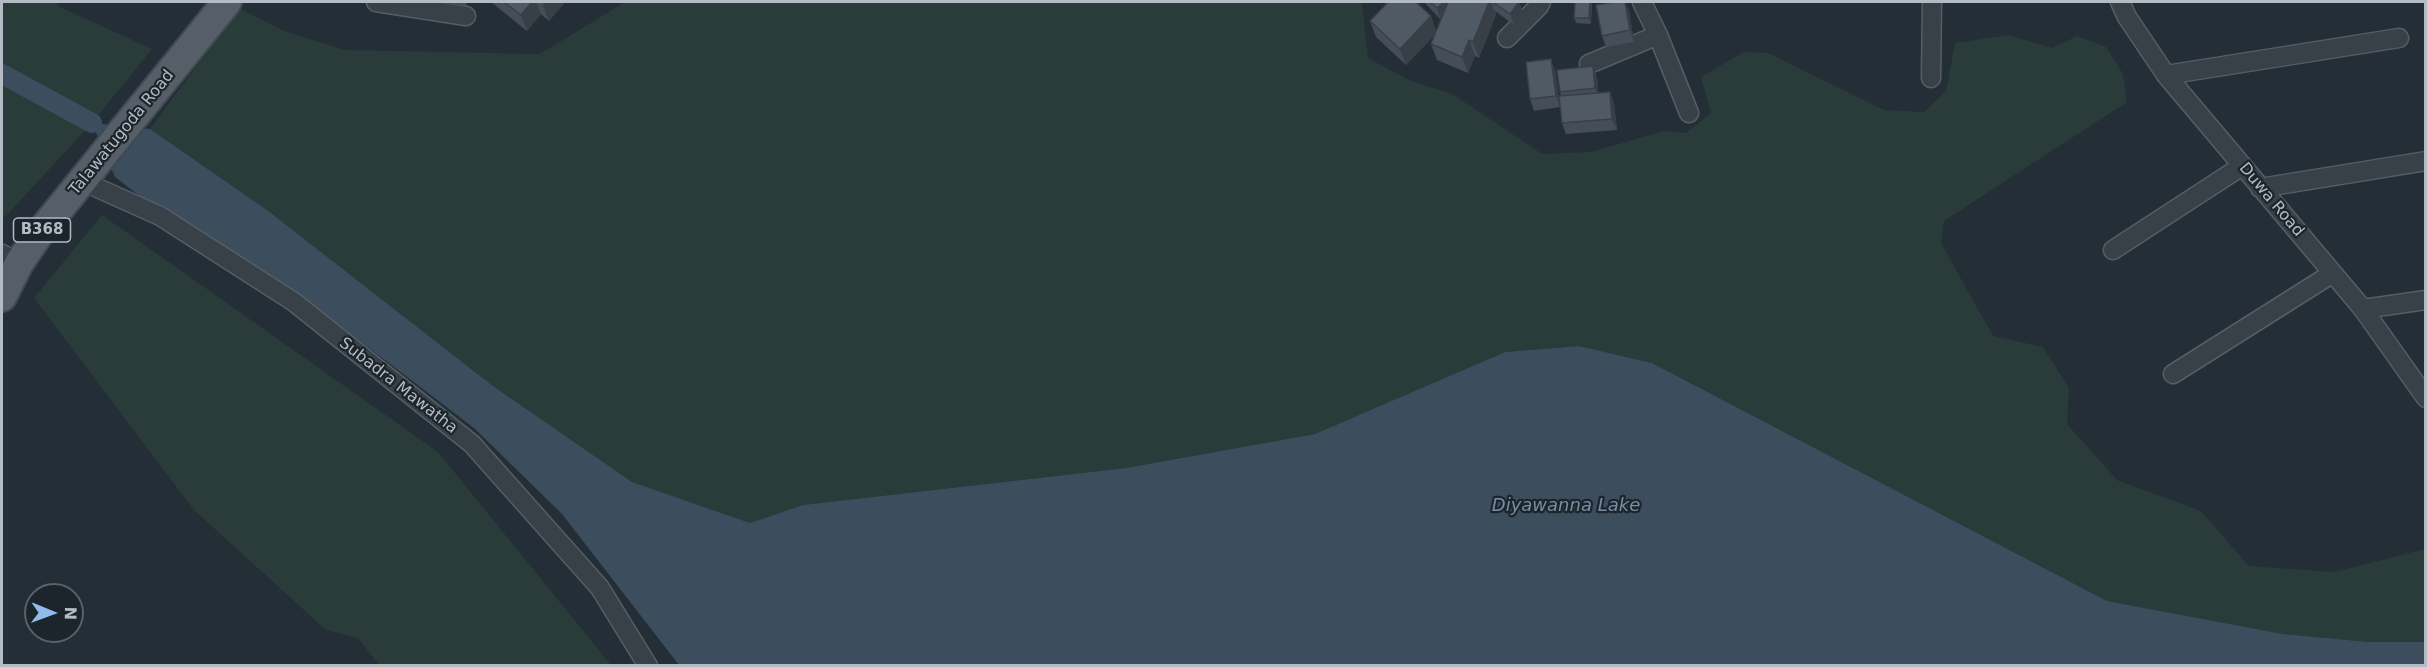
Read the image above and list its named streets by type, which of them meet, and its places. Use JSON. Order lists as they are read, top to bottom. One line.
{"streets":{"main road":["Talawatugoda Road","B368"],"street":["Duwa Road","Subadra Mawatha"]},"crossings":[["Talawatugoda Road","Subadra Mawatha"]],"water":["Diyawanna Lake"],"north":"right"}
